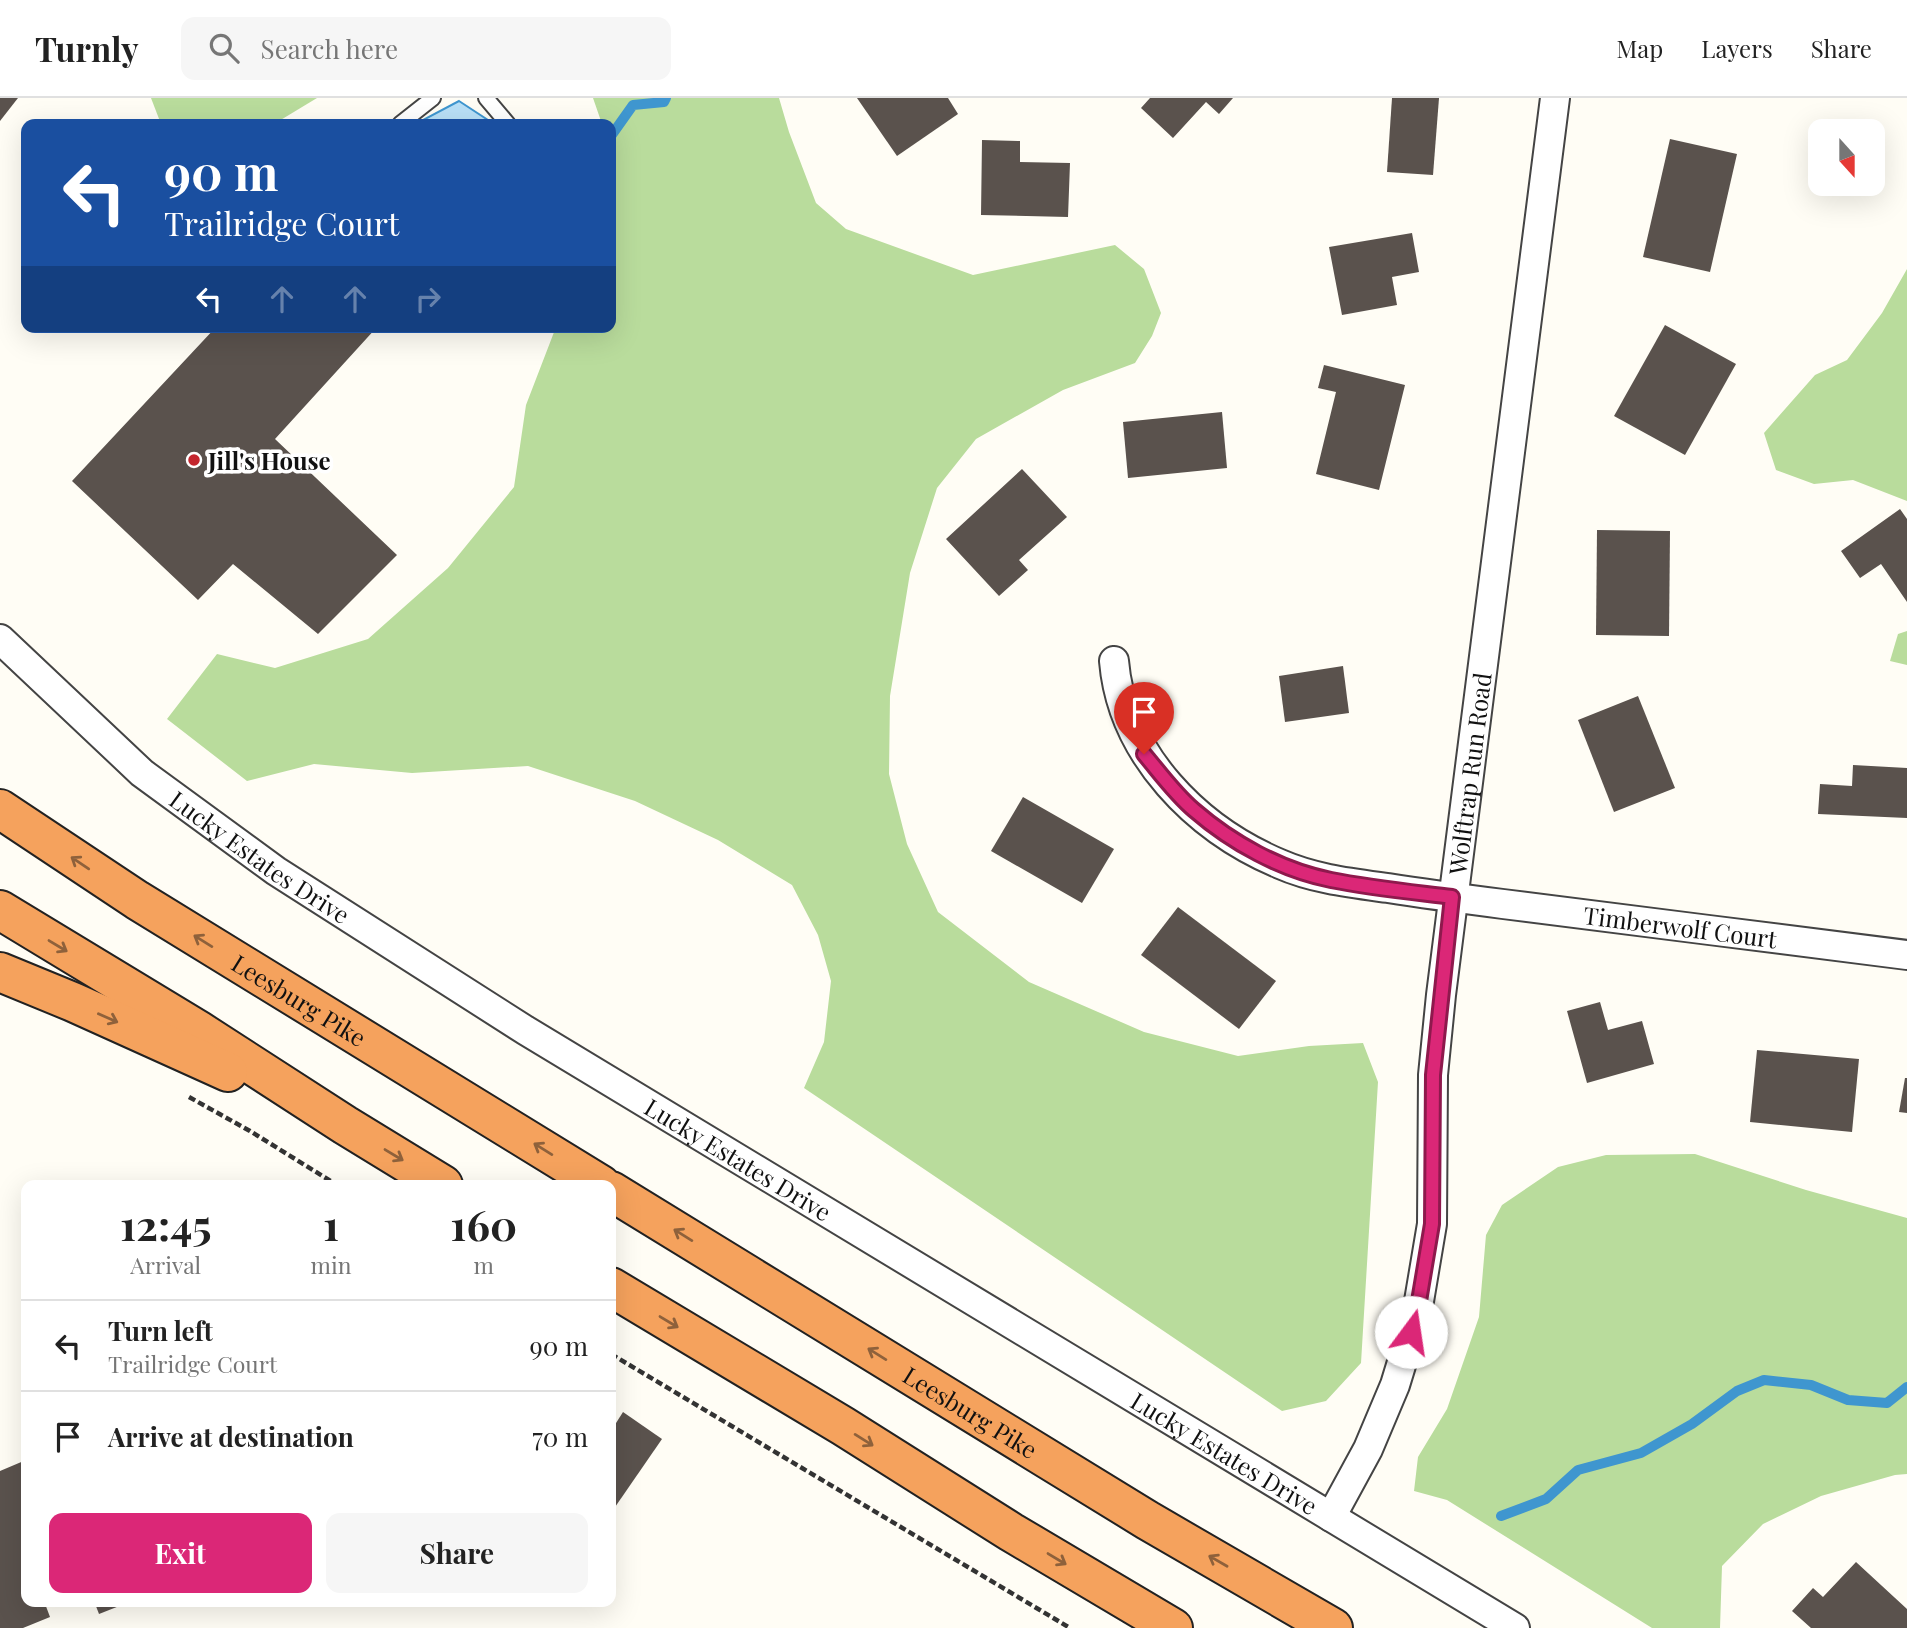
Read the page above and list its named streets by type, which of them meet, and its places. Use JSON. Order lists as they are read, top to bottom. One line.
{"streets":{"highway":["Leesburg Pike"],"street":["Wolftrap Run Road","Lucky Estates Drive","Timberwolf Court"]},"crossings":[["Wolftrap Run Road","Lucky Estates Drive"],["Wolftrap Run Road","Timberwolf Court"]],"places":["Jill's House"],"north":"bottom","page":{"header":"Turnly","search":"Search here","nav":["Map","Layers","Share"],"turn":["90 m","Trailridge Court"],"eta":["12:45","Arrival","1","min","160","m"],"list":[{"name":"Turn left","note":"Trailridge Court","value":"90 m"},{"name":"Arrive at destination","value":"70 m"}],"buttons":["Exit","Share"]}}
